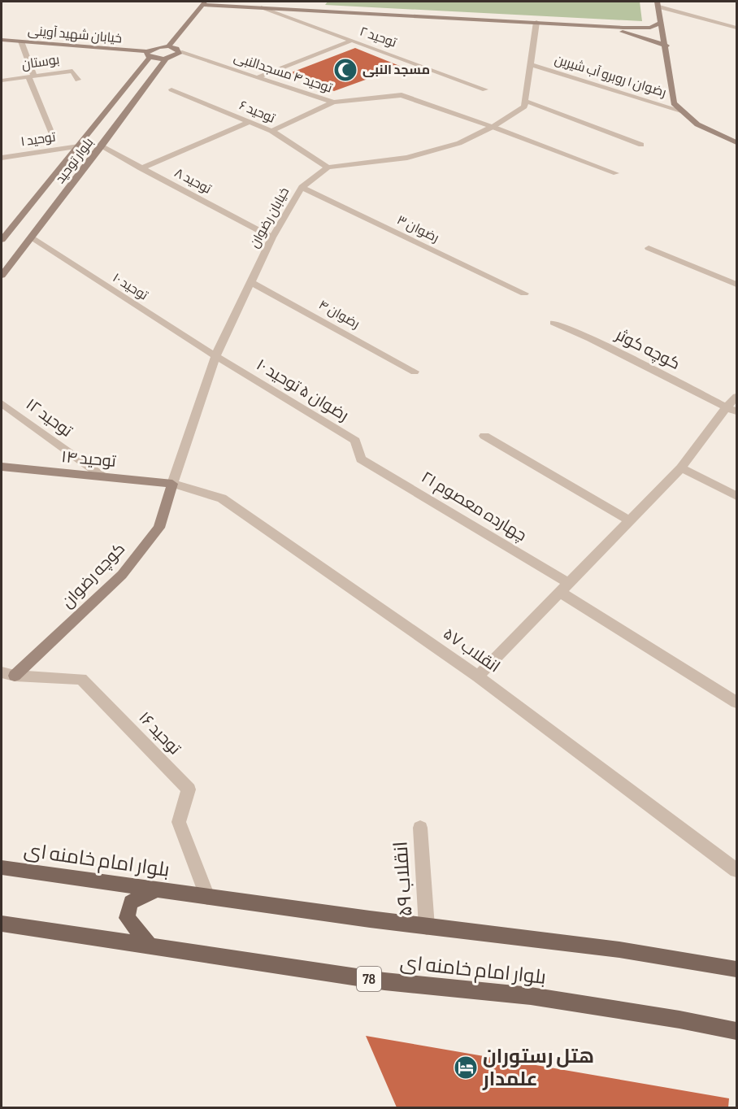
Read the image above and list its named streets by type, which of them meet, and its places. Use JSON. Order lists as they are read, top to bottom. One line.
{"streets":{"main road":["بلوار امام خامنه ای","78"],"street":["خیابان شهید آوینی","توحید ۲","بوستان","توحید ۴ مسجدالنبی","رضوان ۱ روبرو آب شیرین","توحید ۶","توحید ۱","بلوار توحید","توحید ۸","خیابان رضوان","رضوان ۳","توحید ۱۰","رضوان ۴","کوچه کوثر","رضوان ۵ توحید ۱۰","توحید ۱۲","توحید ۱۴","چهارده معصوم ۲۱","کوچه رضوان","انقلاب ۵۷","توحید ۱۶","انقلاب ۵۹"]},"crossings":[["خیابان شهید آوینی","بلوار توحید"],["توحید ۴ مسجدالنبی","خیابان رضوان"],["توحید ۶","خیابان رضوان"],["توحید ۱","بلوار توحید"],["بلوار توحید","توحید ۸"],["بلوار توحید","توحید ۱۰"],["توحید ۸","خیابان رضوان"],["خیابان رضوان","رضوان ۳"],["خیابان رضوان","توحید ۱۰"],["خیابان رضوان","رضوان ۴"],["خیابان رضوان","رضوان ۵ توحید ۱۰"],["خیابان رضوان","توحید ۱۴"],["خیابان رضوان","کوچه رضوان"],["خیابان رضوان","انقلاب ۵۷"],["توحید ۱۰","رضوان ۵ توحید ۱۰"],["رضوان ۵ توحید ۱۰","چهارده معصوم ۲۱"],["توحید ۱۲","توحید ۱۴"],["توحید ۱۴","کوچه رضوان"],["توحید ۱۴","انقلاب ۵۷"],["کوچه رضوان","انقلاب ۵۷"],["کوچه رضوان","توحید ۱۶"],["توحید ۱۶","بلوار امام خامنه ای"],["بلوار امام خامنه ای","انقلاب ۵۹"]],"places":{"mosque":["مسجد النبی"],"hotel":["هتل رستوران علمدار"]}}
